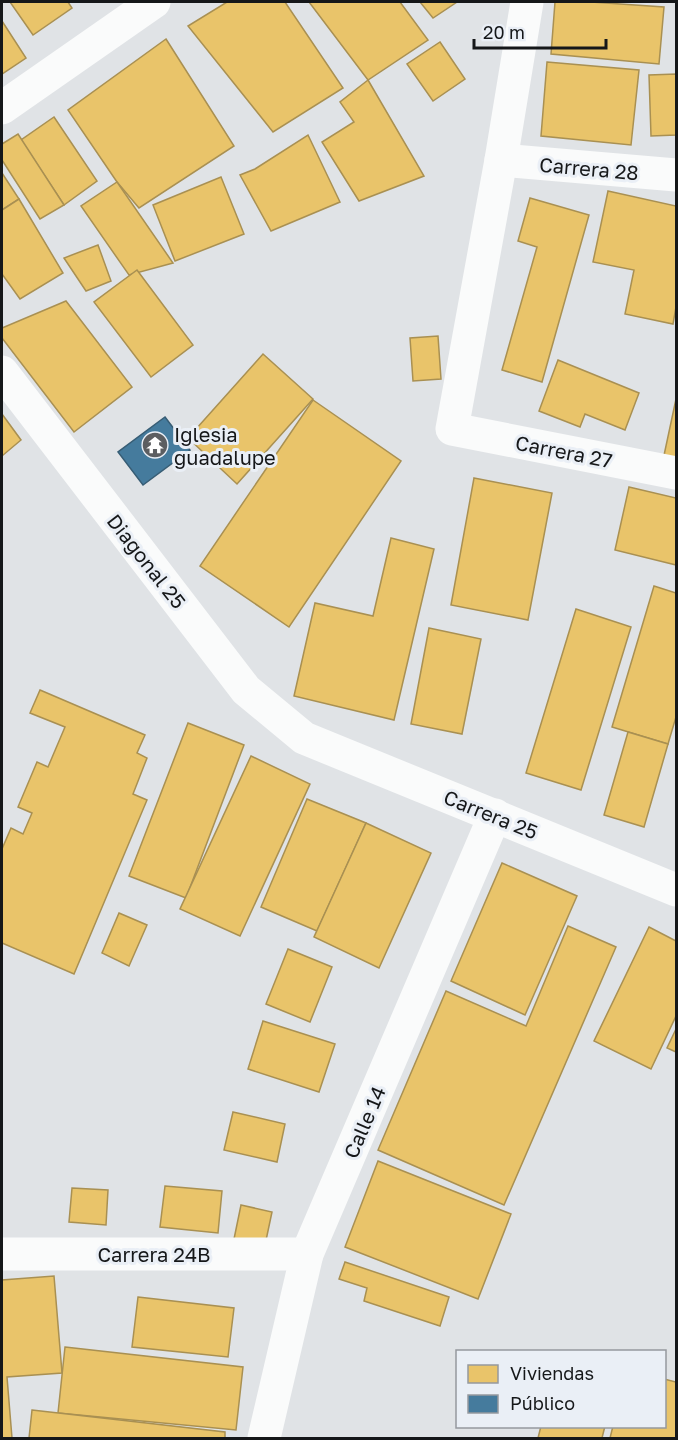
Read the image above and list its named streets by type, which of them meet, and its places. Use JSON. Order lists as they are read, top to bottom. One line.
{"streets":{"street":["Carrera 28","Carrera 27","Diagonal 25","Carrera 25","Calle 14","Carrera 24B"]},"crossings":[["Carrera 28","Carrera 27"],["Diagonal 25","Carrera 25"],["Carrera 25","Calle 14"],["Calle 14","Carrera 24B"]],"places":{"temple":["Iglesia guadalupe"]},"legend":["Viviendas","Público"],"scale_bar":"20 m"}
